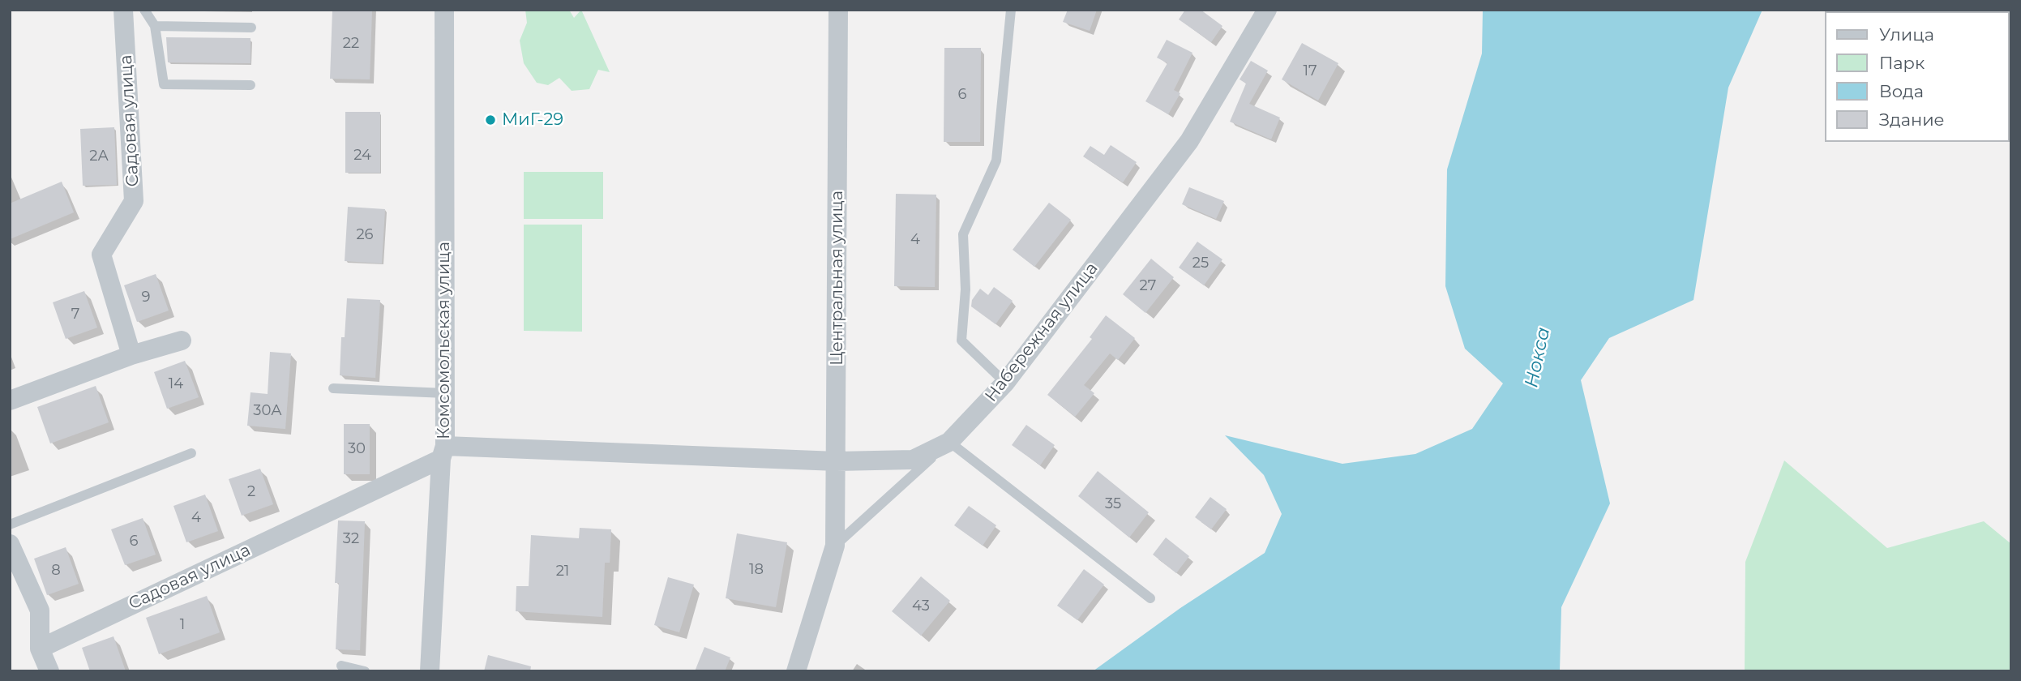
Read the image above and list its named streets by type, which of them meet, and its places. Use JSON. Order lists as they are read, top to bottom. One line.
{"streets":{"street":["Садовая улица","Центральная улица","Набережная улица","Комсомольская улица"]},"crossings":[["Садовая улица","Комсомольская улица"],["Центральная улица","Набережная улица"]],"water":["Нокса"],"places":["МиГ-29"],"house_numbers":["22","17","6","24","2А","26","4","25","27","9","7","14","30А","30","2","35","4","32","6","18","8","21","43","1"],"legend":["Улица","Парк","Вода","Здание"]}
